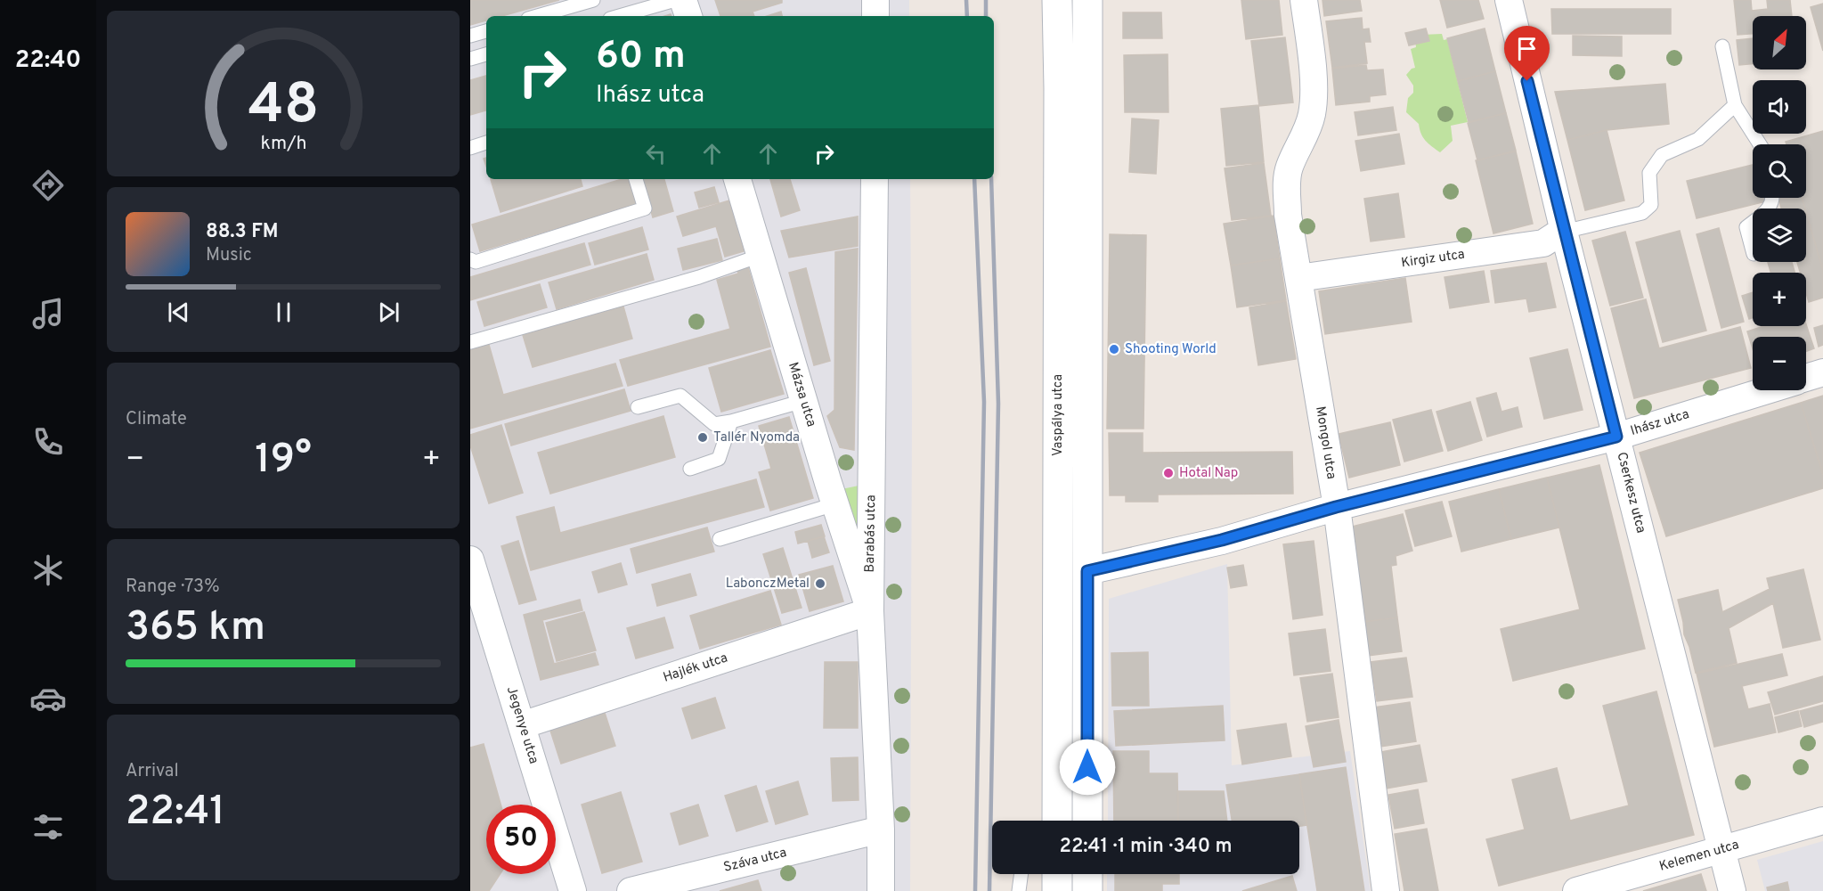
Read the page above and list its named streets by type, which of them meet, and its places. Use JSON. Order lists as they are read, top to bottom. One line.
{"streets":{"main road":["Vaspálya utca"],"street":["Kirgiz utca","Mázsa utca","Ihász utca","Mongol utca","Cserkesz utca","Barabás utca","Hajlék utca","Jegenye utca","Kelemen utca","Száva utca"]},"crossings":[["Kirgiz utca","Mongol utca"],["Kirgiz utca","Cserkesz utca"],["Mázsa utca","Barabás utca"],["Mázsa utca","Hajlék utca"],["Ihász utca","Mongol utca"],["Ihász utca","Cserkesz utca"],["Cserkesz utca","Kelemen utca"],["Barabás utca","Hajlék utca"],["Barabás utca","Száva utca"],["Hajlék utca","Jegenye utca"]],"places":["Shooting World","Tallér Nyomda","Hotal Nap","LabonczMetal"],"north":"top right","page":{"tabs":"22:40","map_buttons":["+","−"],"turn":["60 m","Ihász utca"],"song":["88.3 FM","Music"],"tile":["Climate",["Range · 73%","365 km"],["Arrival","22:41"]],"heat":["−","19°","+"],"limit":"50","trip":"22:41 · 1 min · 340 m","gauge":["48","km/h"]}}
